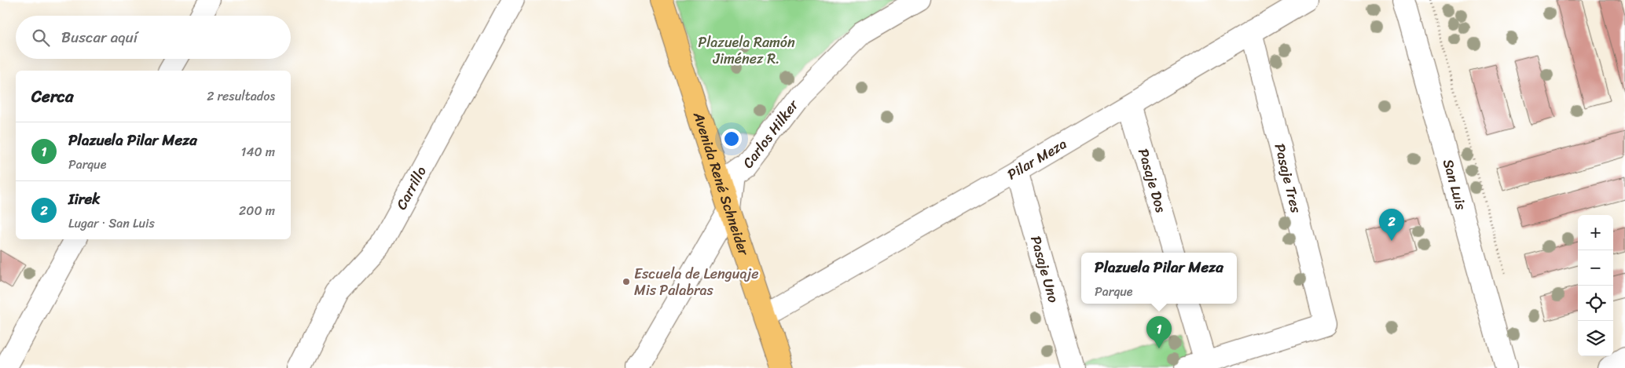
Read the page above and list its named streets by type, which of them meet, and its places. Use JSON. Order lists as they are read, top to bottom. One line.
{"streets":{"main road":["Avenida René Schneider"],"street":["Carlos Hilker","Pilar Meza","Pasaje Tres","Pasaje Dos","San Luis","Carrillo","Pasaje Uno"]},"crossings":[["Carlos Hilker","Avenida René Schneider"],["Pilar Meza","Pasaje Tres"],["Pilar Meza","Pasaje Dos"],["Pilar Meza","Avenida René Schneider"],["Pilar Meza","Pasaje Uno"]],"parks":["Plazuela Ramón Jiménez R."],"places":["Escuela de Lenguaje Mis Palabras"],"page":{"search":"Buscar aquí","heading":["Cerca","2 resultados"],"list":[{"mark":"1","name":"Plazuela Pilar Meza","note":"Parque","value":"140 m"},{"mark":"2","name":"Iirek","note":"Lugar · San Luis","value":"200 m"}],"pins":["2","1"],"map_buttons":["+","−"],"popup":["Plazuela Pilar Meza","Parque"]}}
